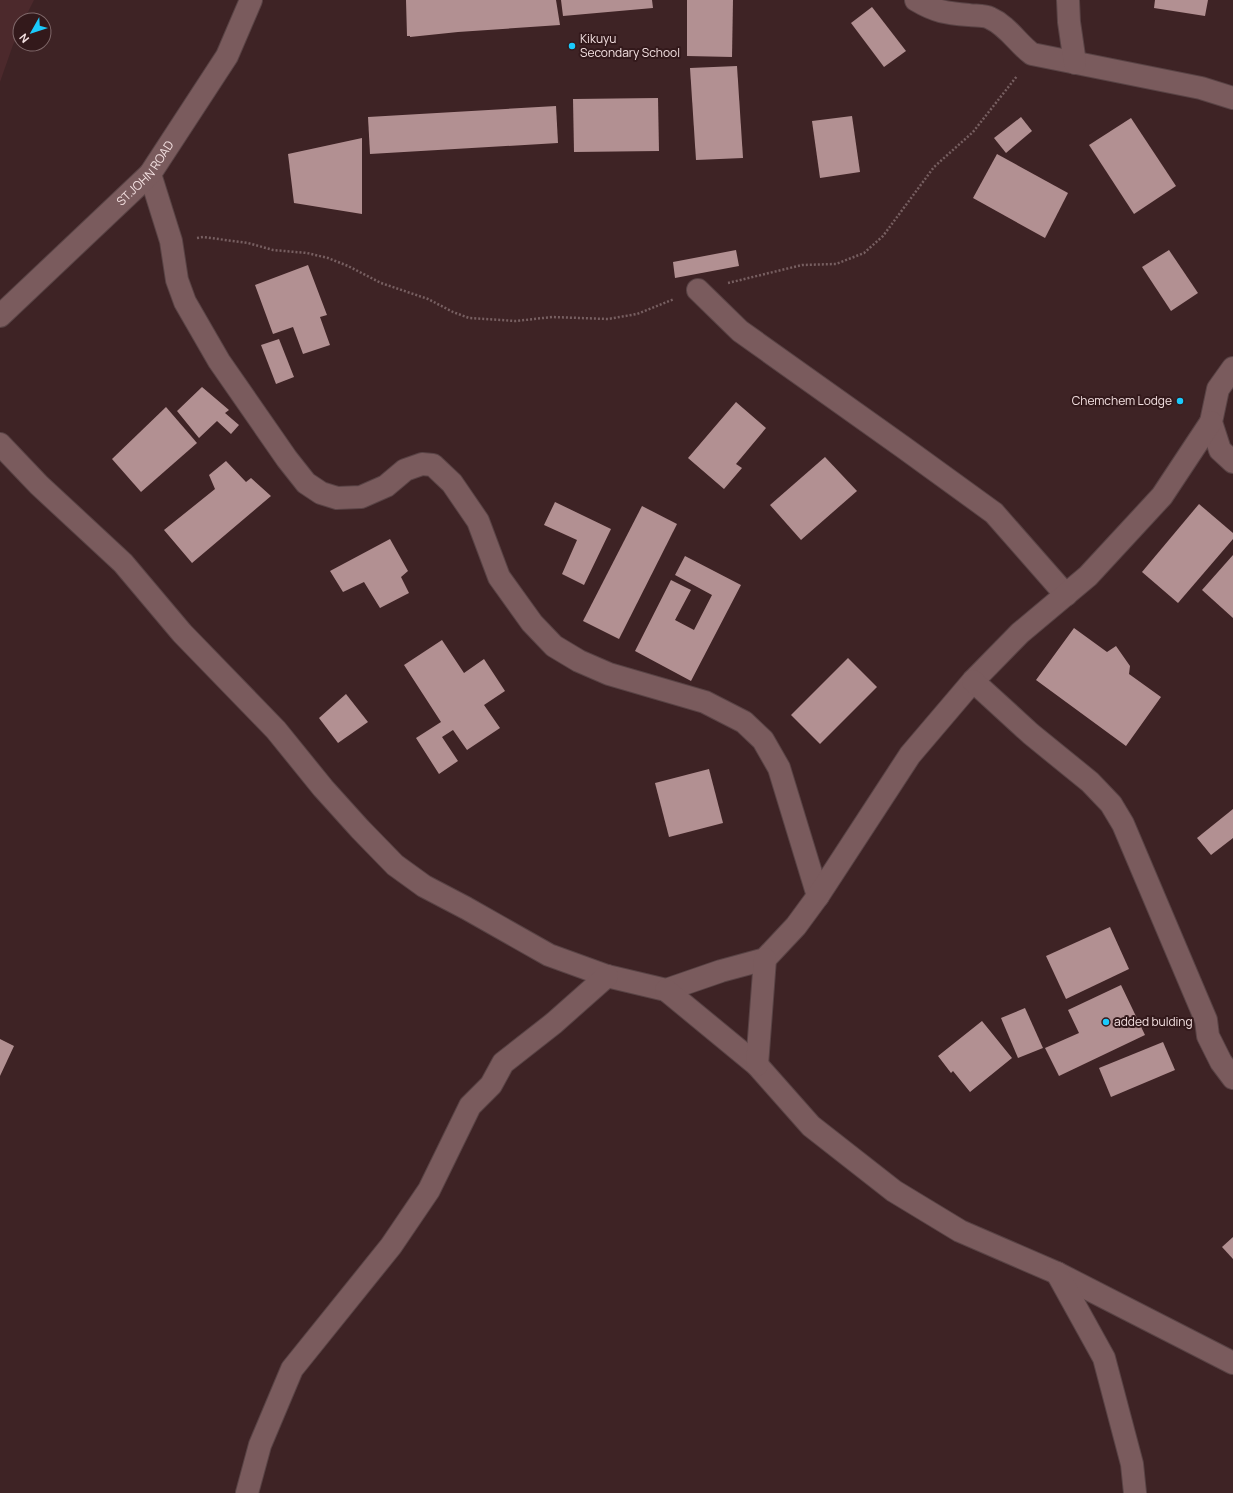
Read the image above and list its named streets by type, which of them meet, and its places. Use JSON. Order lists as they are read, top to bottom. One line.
{"streets":{"street":["ST.JOHN ROAD"]},"places":["Kikuyu Secondary School","Chemchem Lodge","added bulding"],"north":"bottom left"}
